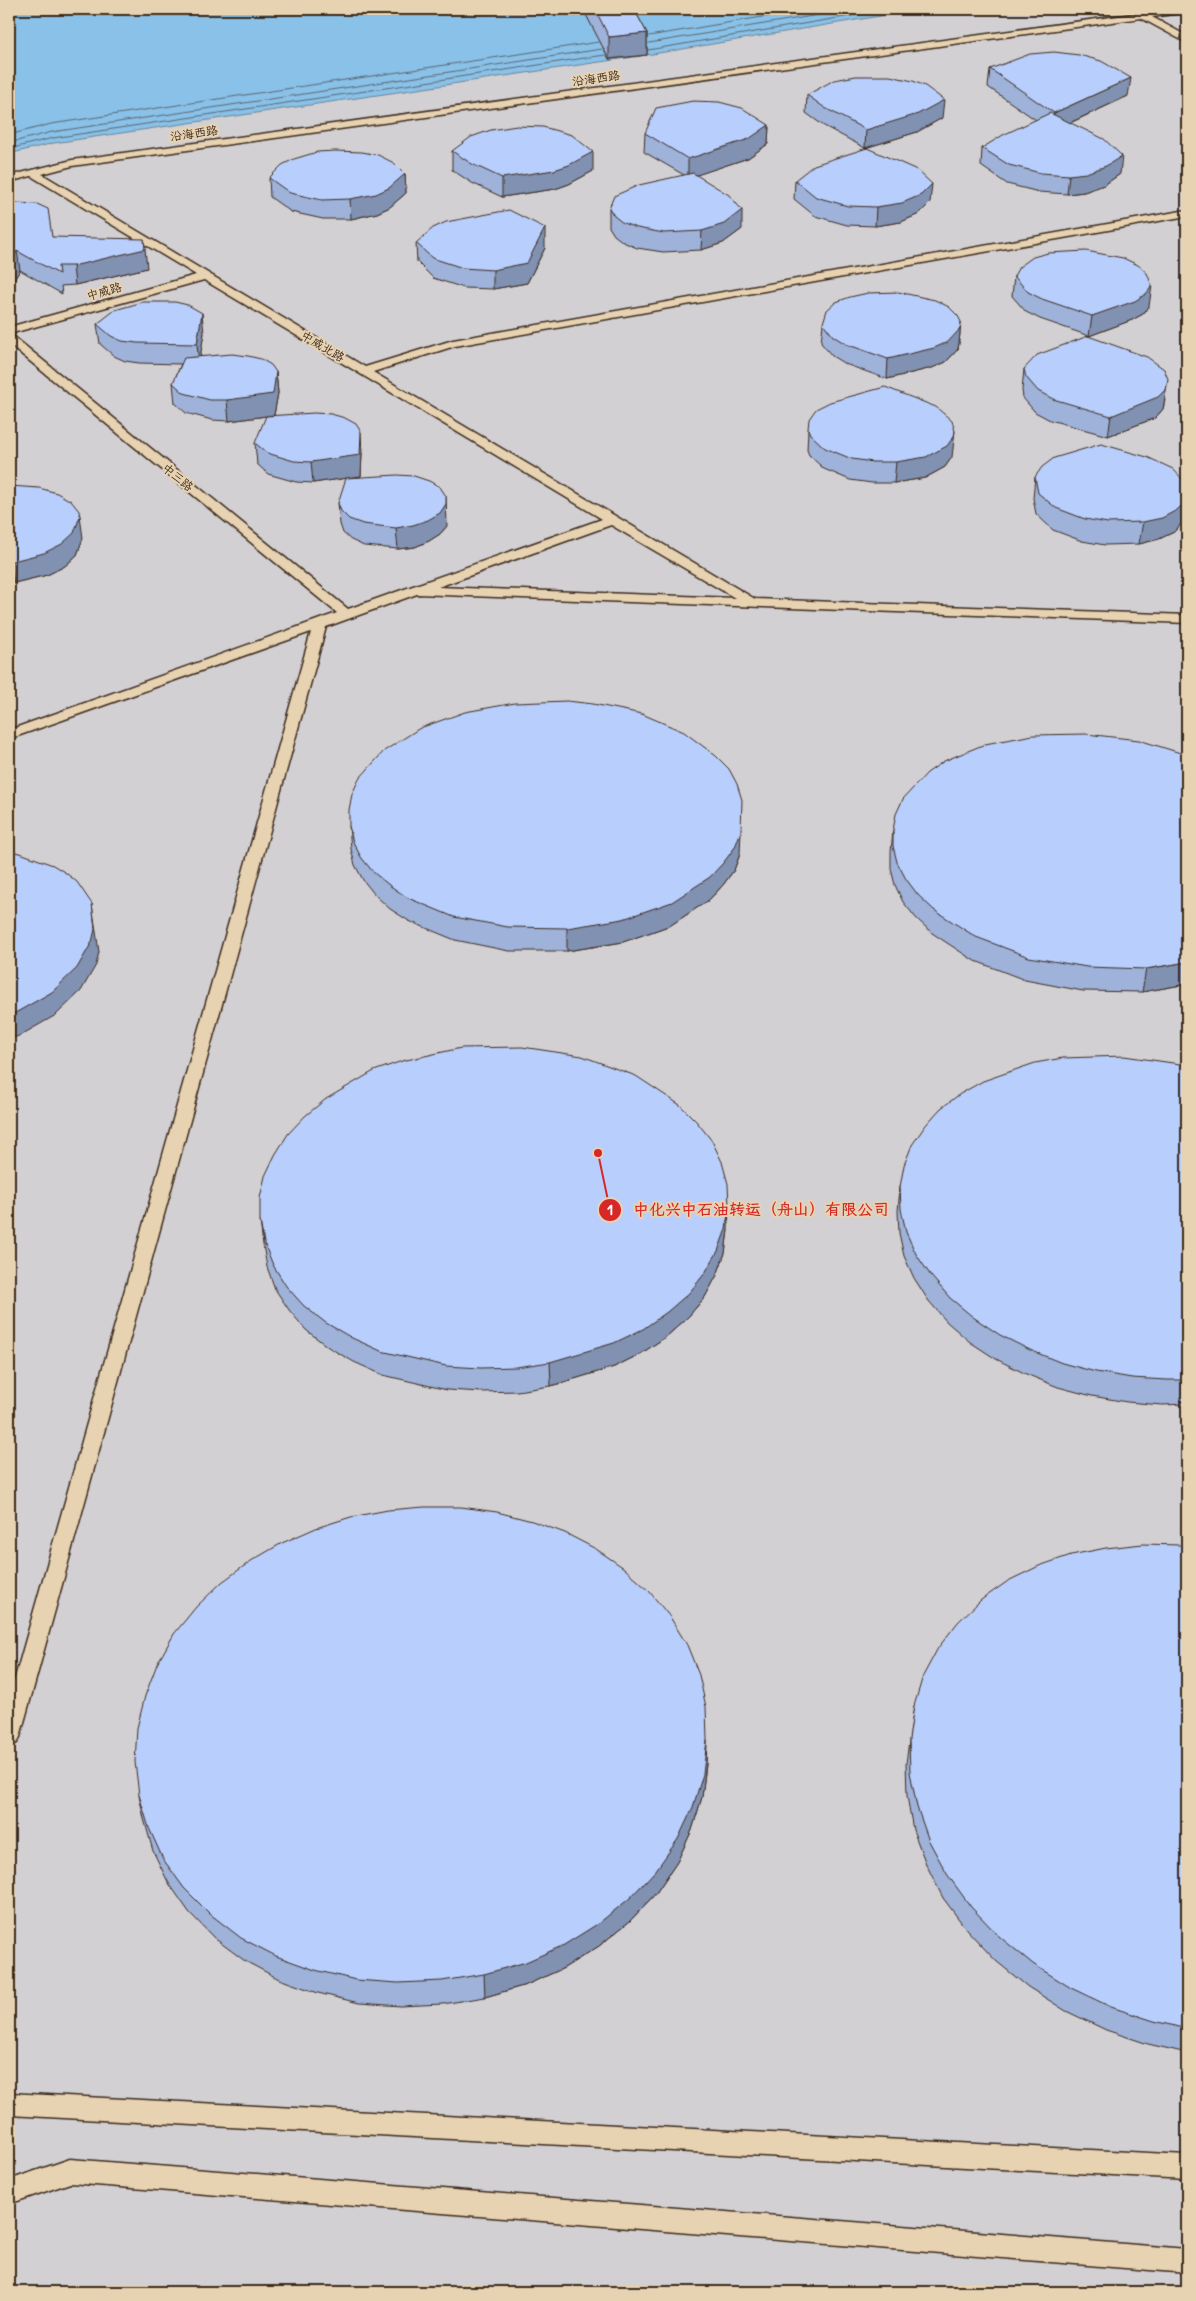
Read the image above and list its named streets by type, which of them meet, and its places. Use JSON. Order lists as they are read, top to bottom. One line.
{"streets":{"lane":["沿海西路","中威路","中威北路","中三路"]},"crossings":[["沿海西路","中威北路"],["中威路","中威北路"]],"places":["中化兴中石油转运（舟山）有限公司"]}
